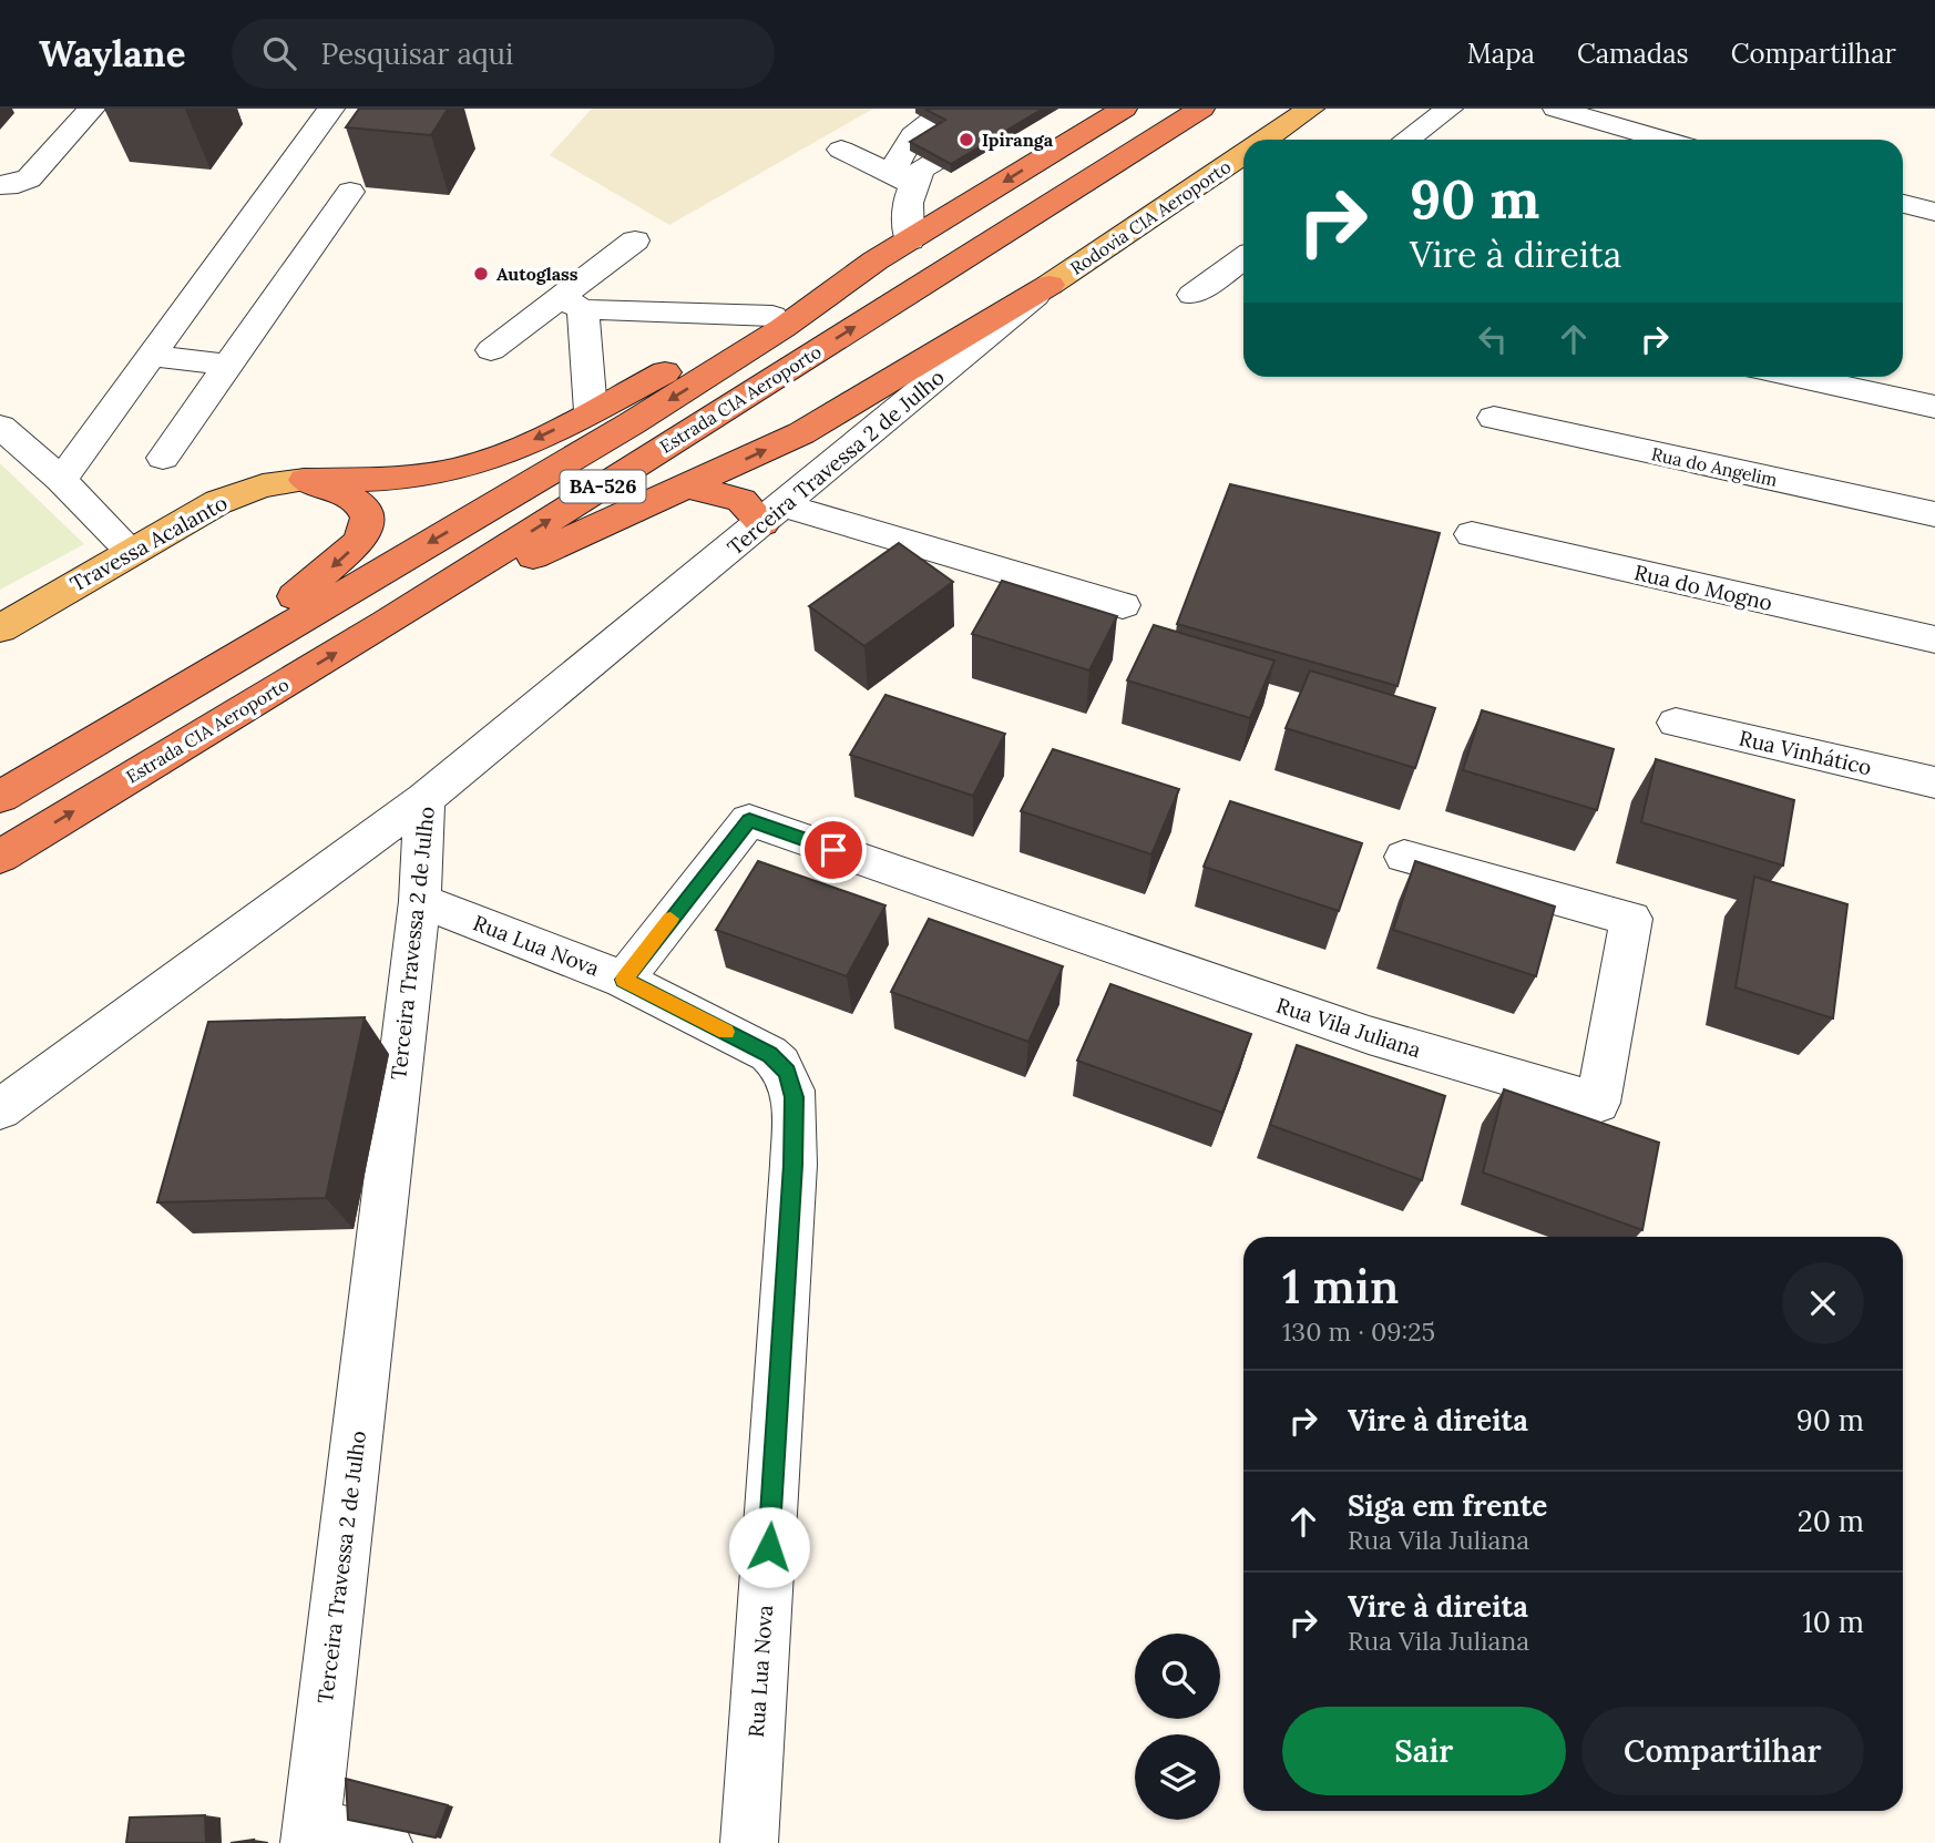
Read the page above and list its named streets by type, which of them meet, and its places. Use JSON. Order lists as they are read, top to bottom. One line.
{"streets":{"highway":["Estrada CIA Aeroporto","BA-526"],"main road":["Rodovia CIA Aeroporto","Travessa Acalanto"],"street":["Terceira Travessa 2 de Julho","Rua do Angelim","Rua do Mogno","Rua Vinhático","Rua Lua Nova","Rua Vila Juliana"]},"crossings":[["Rodovia CIA Aeroporto","Terceira Travessa 2 de Julho"],["Terceira Travessa 2 de Julho","Rua Lua Nova"],["Rua Lua Nova","Rua Vila Juliana"]],"places":["Ipiranga","Autoglass"],"page":{"header":"Waylane","search":"Pesquisar aqui","nav":["Mapa","Camadas","Compartilhar"],"turn":["90 m","Vire à direita"],"heading":["1 min","130 m · 09:25"],"list":[{"name":"Vire à direita","value":"90 m"},{"name":"Siga em frente","note":"Rua Vila Juliana","value":"20 m"},{"name":"Vire à direita","note":"Rua Vila Juliana","value":"10 m"}],"buttons":["Sair","Compartilhar"]}}
